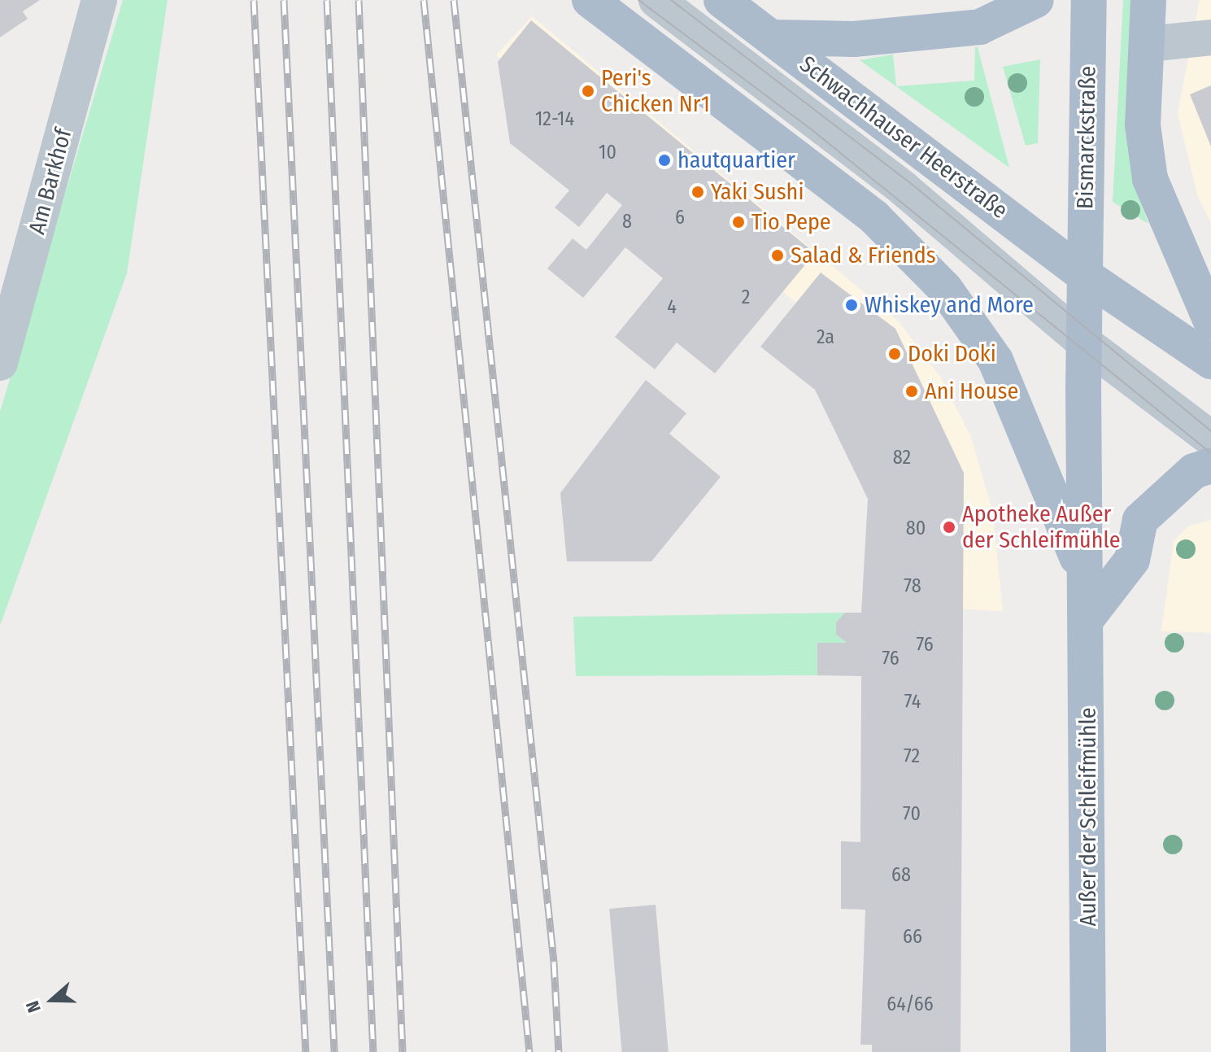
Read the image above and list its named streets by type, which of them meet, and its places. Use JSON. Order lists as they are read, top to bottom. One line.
{"streets":{"main road":["Schwachhauser Heerstraße","Bismarckstraße","Außer der Schleifmühle"],"street":["Am Barkhof"]},"crossings":[["Schwachhauser Heerstraße","Bismarckstraße"],["Schwachhauser Heerstraße","Außer der Schleifmühle"],["Bismarckstraße","Außer der Schleifmühle"]],"places":["Peri's Chicken Nr1","hautquartier","Yaki Sushi","Tio Pepe","Salad & Friends","Whiskey and More","Doki Doki","Ani House","Apotheke Außer der Schleifmühle"],"house_numbers":["12-14","10","6","8","2","4","2a","82","80","78","76","76","74","72","70","68","66","64/66"],"north":"left"}
